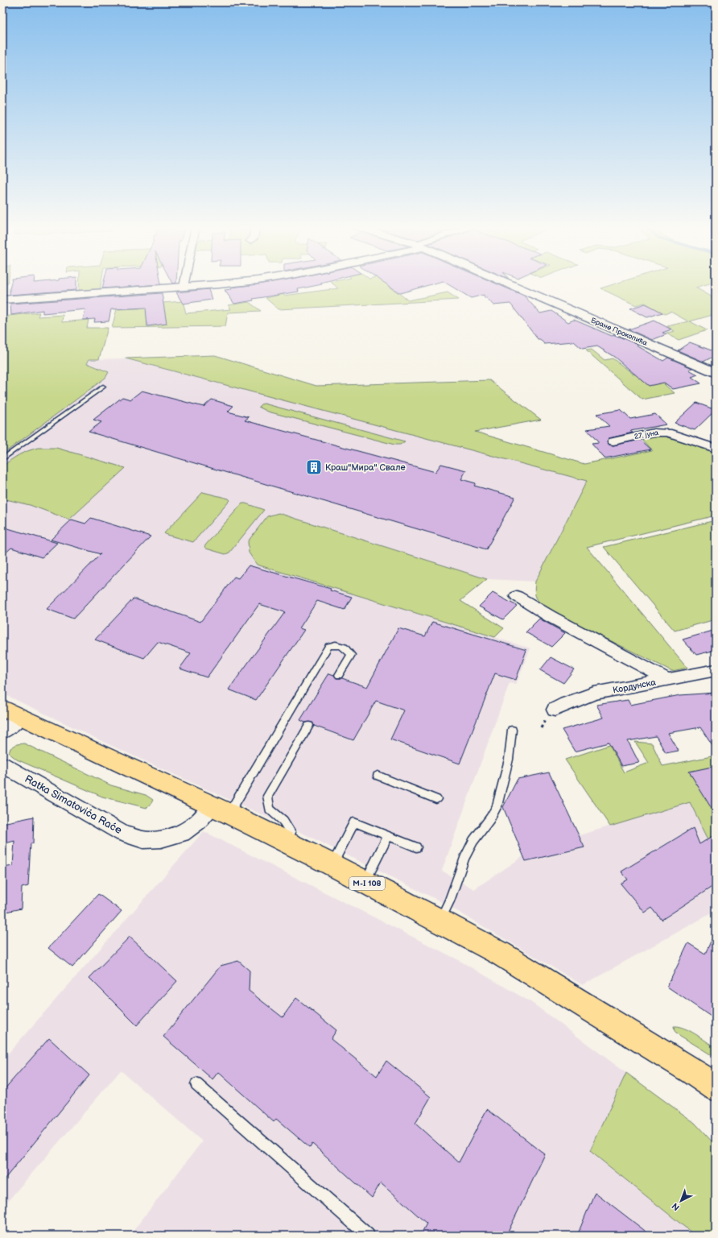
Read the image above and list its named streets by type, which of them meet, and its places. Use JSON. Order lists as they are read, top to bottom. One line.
{"streets":{"main road":["M-I 108"],"street":["Бране Прокопића","27. јуна","Кордунска","Ratka Simatovića Raće"]},"crossings":[["Ratka Simatovića Raće","M-I 108"]],"places":{"building":["Краш\"Мира\" Свале"]},"north":"bottom left"}
